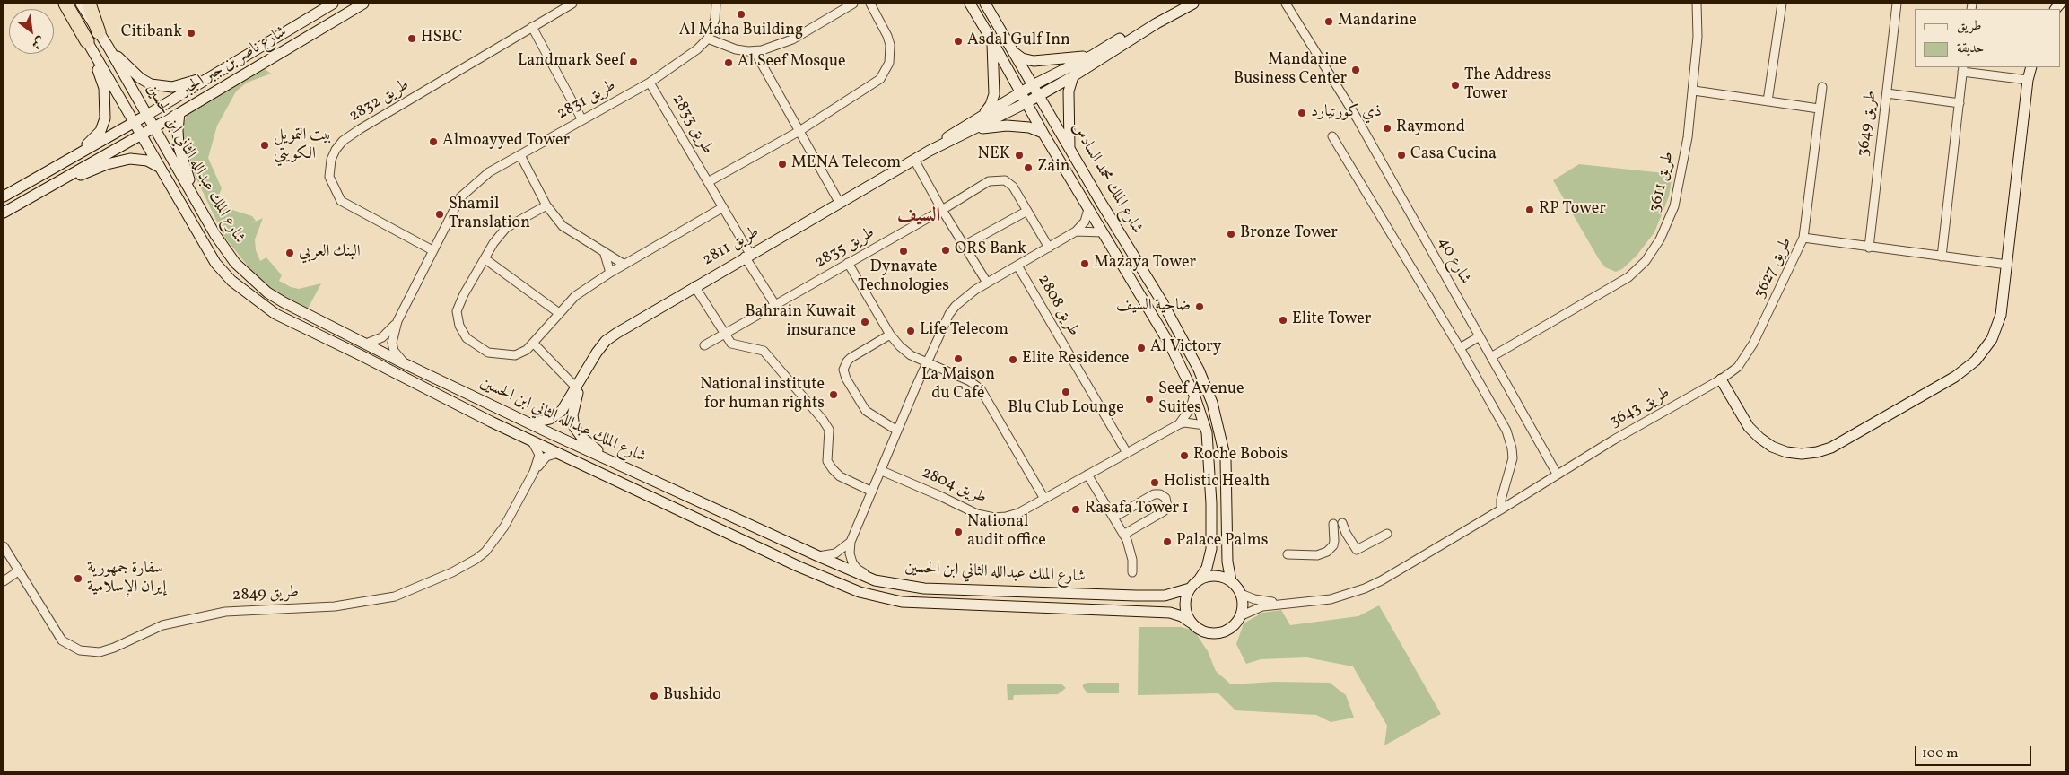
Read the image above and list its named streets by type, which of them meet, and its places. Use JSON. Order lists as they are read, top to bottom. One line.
{"streets":{"main road":["شارع ناصر بن جبر الجبر","شارع الملك عبدالله الثاني ابن الحسين","شارع الملك محمد السادس","طريق 2811"],"street":["طريق 2831","طريق 2832","طريق 3649","طريق 2833","طريق 3611","طريق 2835","شارع 40","طريق 3627","طريق 2808","طريق 3643","طريق 2804","طريق 2849"]},"crossings":[["شارع ناصر بن جبر الجبر","شارع الملك عبدالله الثاني ابن الحسين"],["طريق 2831","طريق 2832"],["طريق 2831","طريق 2833"],["طريق 2831","شارع الملك عبدالله الثاني ابن الحسين"],["طريق 3649","طريق 3627"],["طريق 2833","طريق 2811"],["طريق 2833","طريق 2835"],["شارع الملك عبدالله الثاني ابن الحسين","شارع الملك محمد السادس"],["شارع الملك عبدالله الثاني ابن الحسين","طريق 2811"],["شارع الملك عبدالله الثاني ابن الحسين","طريق 2808"],["شارع الملك عبدالله الثاني ابن الحسين","طريق 2849"],["شارع الملك محمد السادس","طريق 2811"],["شارع الملك محمد السادس","طريق 2808"],["طريق 3611","شارع 40"],["طريق 2835","طريق 2808"],["شارع 40","طريق 3643"],["طريق 3627","طريق 3643"],["طريق 2808","طريق 2804"]],"districts":["السيف"],"places":["Al Maha Building","Mandarine","Citibank","HSBC","Asdal Gulf Inn","Landmark Seef","Al Seef Mosque","Mandarine Business Center","The Address Tower","ذي كورتيارد","Raymond","Almoayyed Tower","بيت التمويل الكويتي","NEK","Casa Cucina","MENA Telecom","Zain","RP Tower","Shamil Translation","Bronze Tower","ORS Bank","Dynavate Technologies","البنك العربي","Mazaya Tower","ضاحية السيف","Elite Tower","Bahrain Kuwait insurance","Life Telecom","Al Victory","La Maison du Café","Elite Residence","Blu Club Lounge","National institute for human rights","Seef Avenue Suites","Roche Bobois","Holistic Health","Rasafa Tower 1","National audit office","Palace Palms","سفارة جمهورية إيران الإسلامية","Bushido"],"legend":["طريق","حديقة"],"scale_bar":"100 m","north":"bottom right"}
